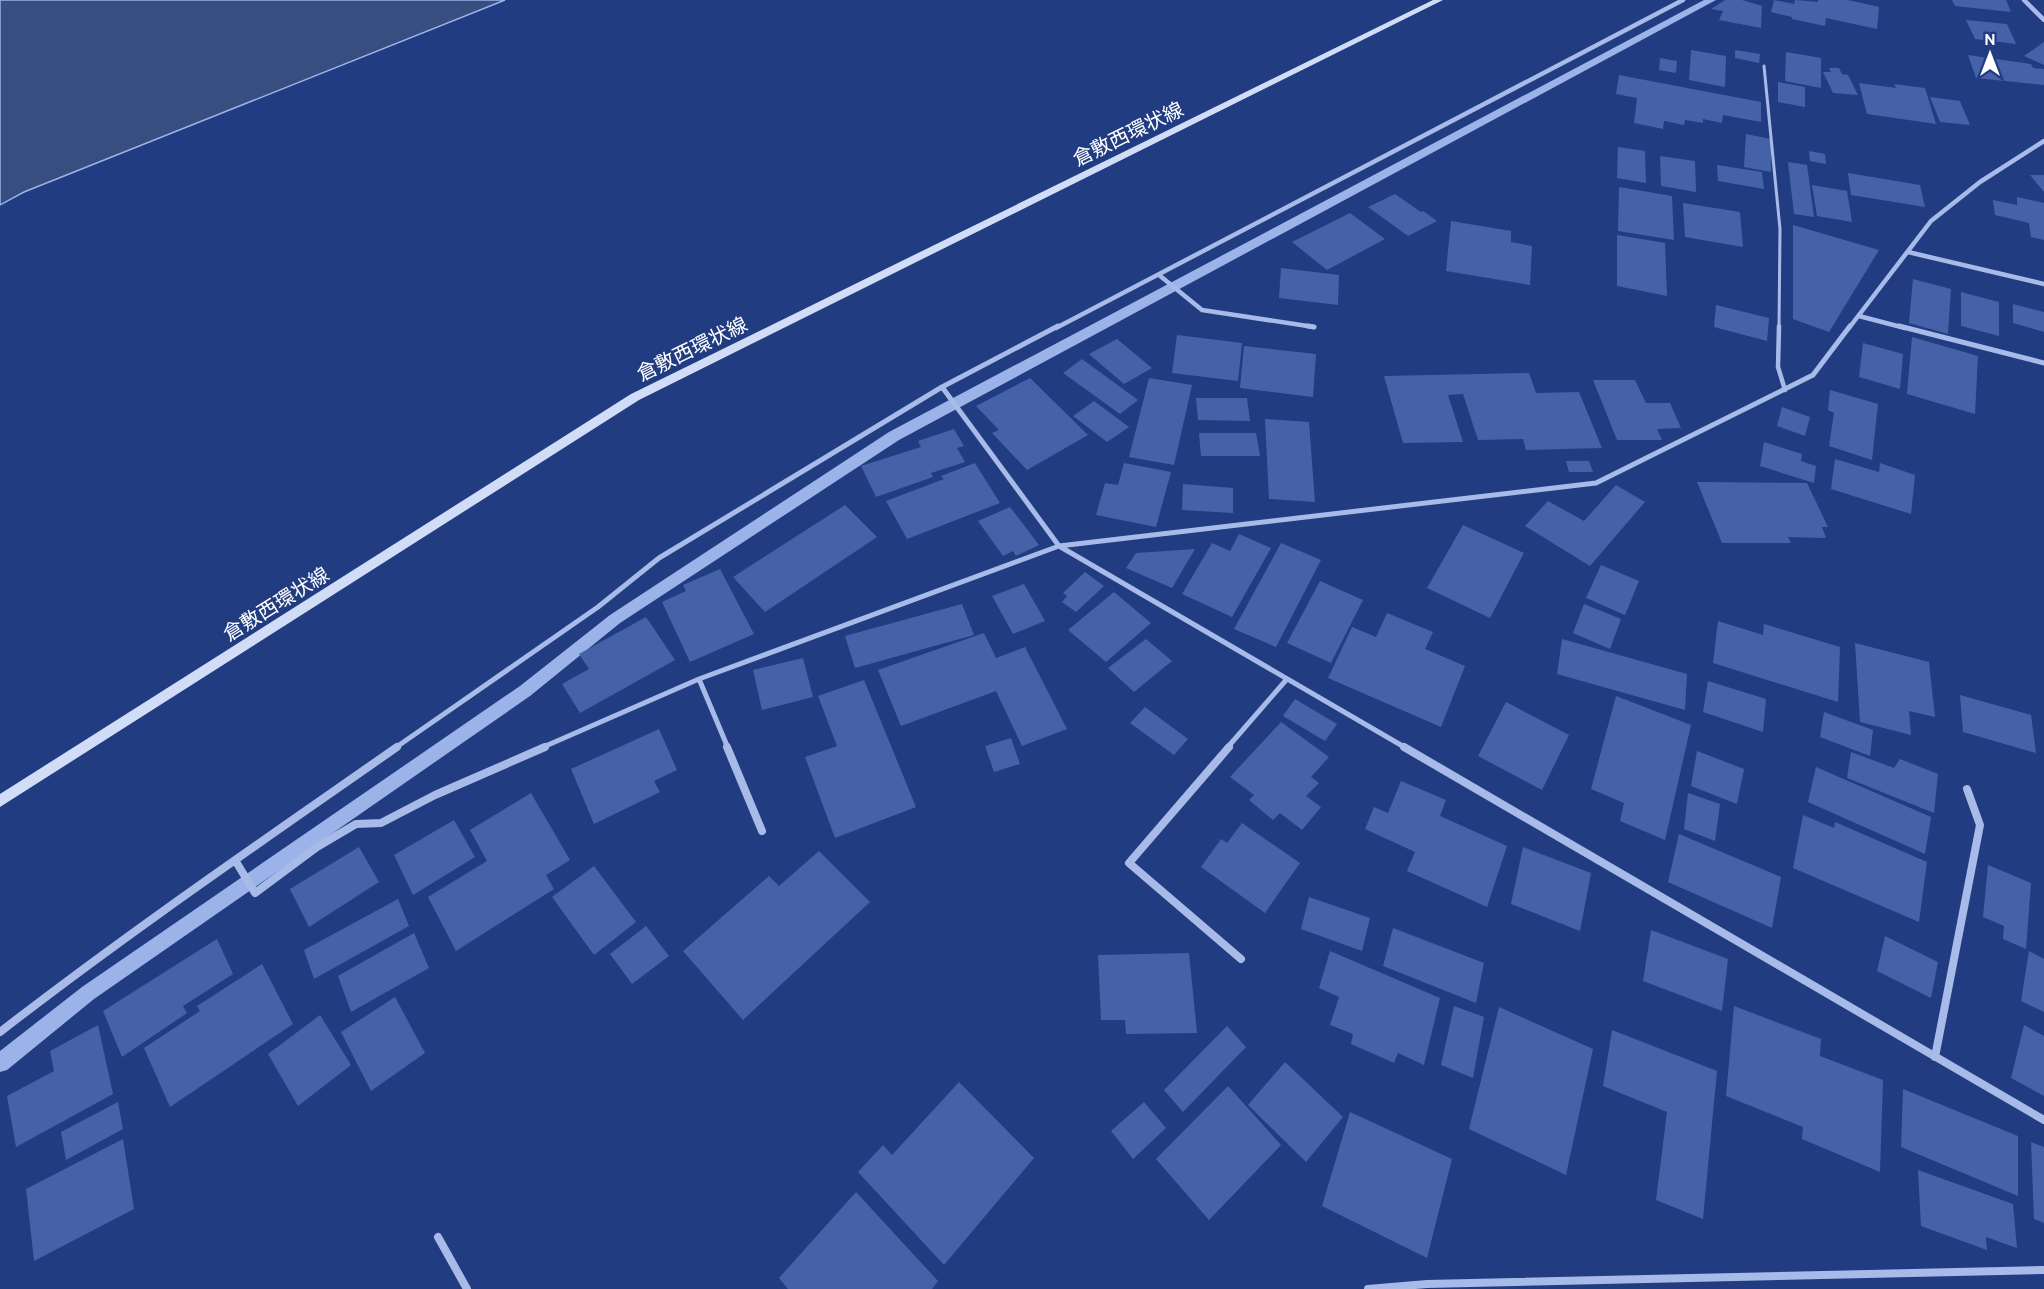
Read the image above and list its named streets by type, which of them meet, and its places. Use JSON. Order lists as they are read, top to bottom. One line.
{"streets":{"main road":["倉敷西環状線"]},"north":"top"}
